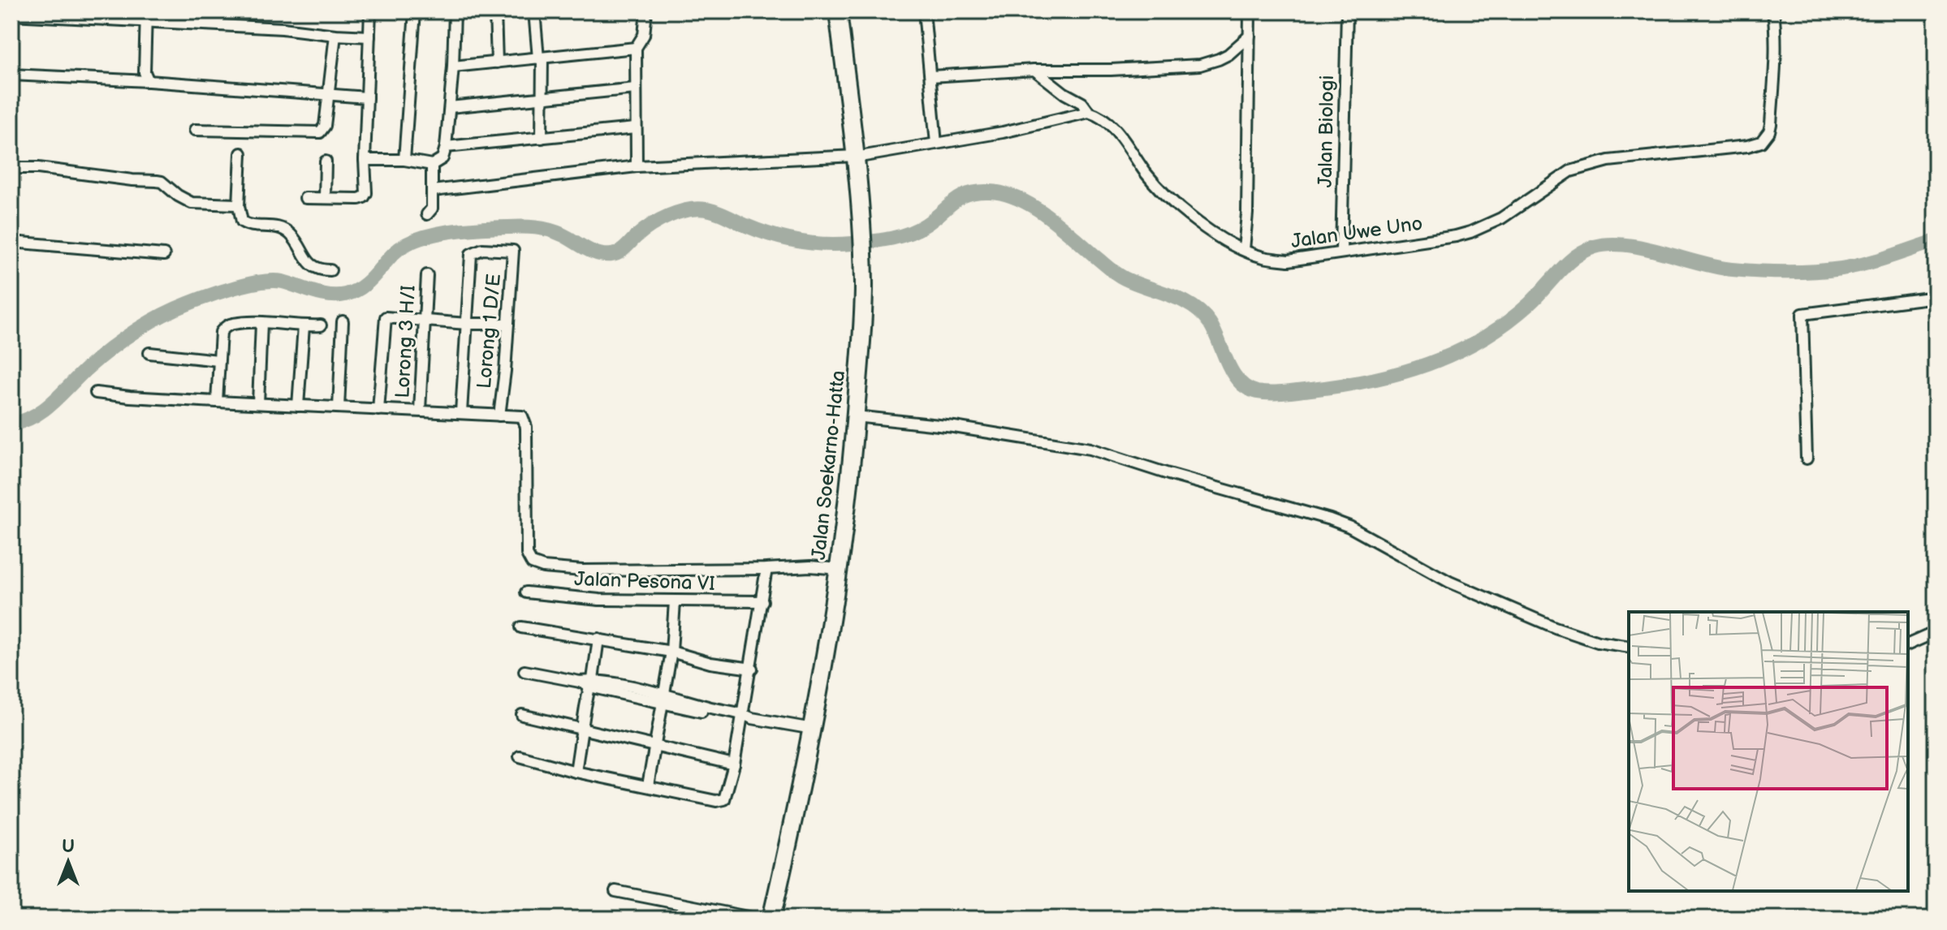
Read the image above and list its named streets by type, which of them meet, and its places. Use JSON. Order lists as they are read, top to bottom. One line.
{"streets":{"main road":["Jalan Soekarno-Hatta"],"street":["Jalan Biologi","Jalan Uwe Uno","Lorong 1 D/E","Lorong 3 H/I","Jalan Pesona VI"]},"crossings":[["Jalan Biologi","Jalan Uwe Uno"]],"north":"top"}
